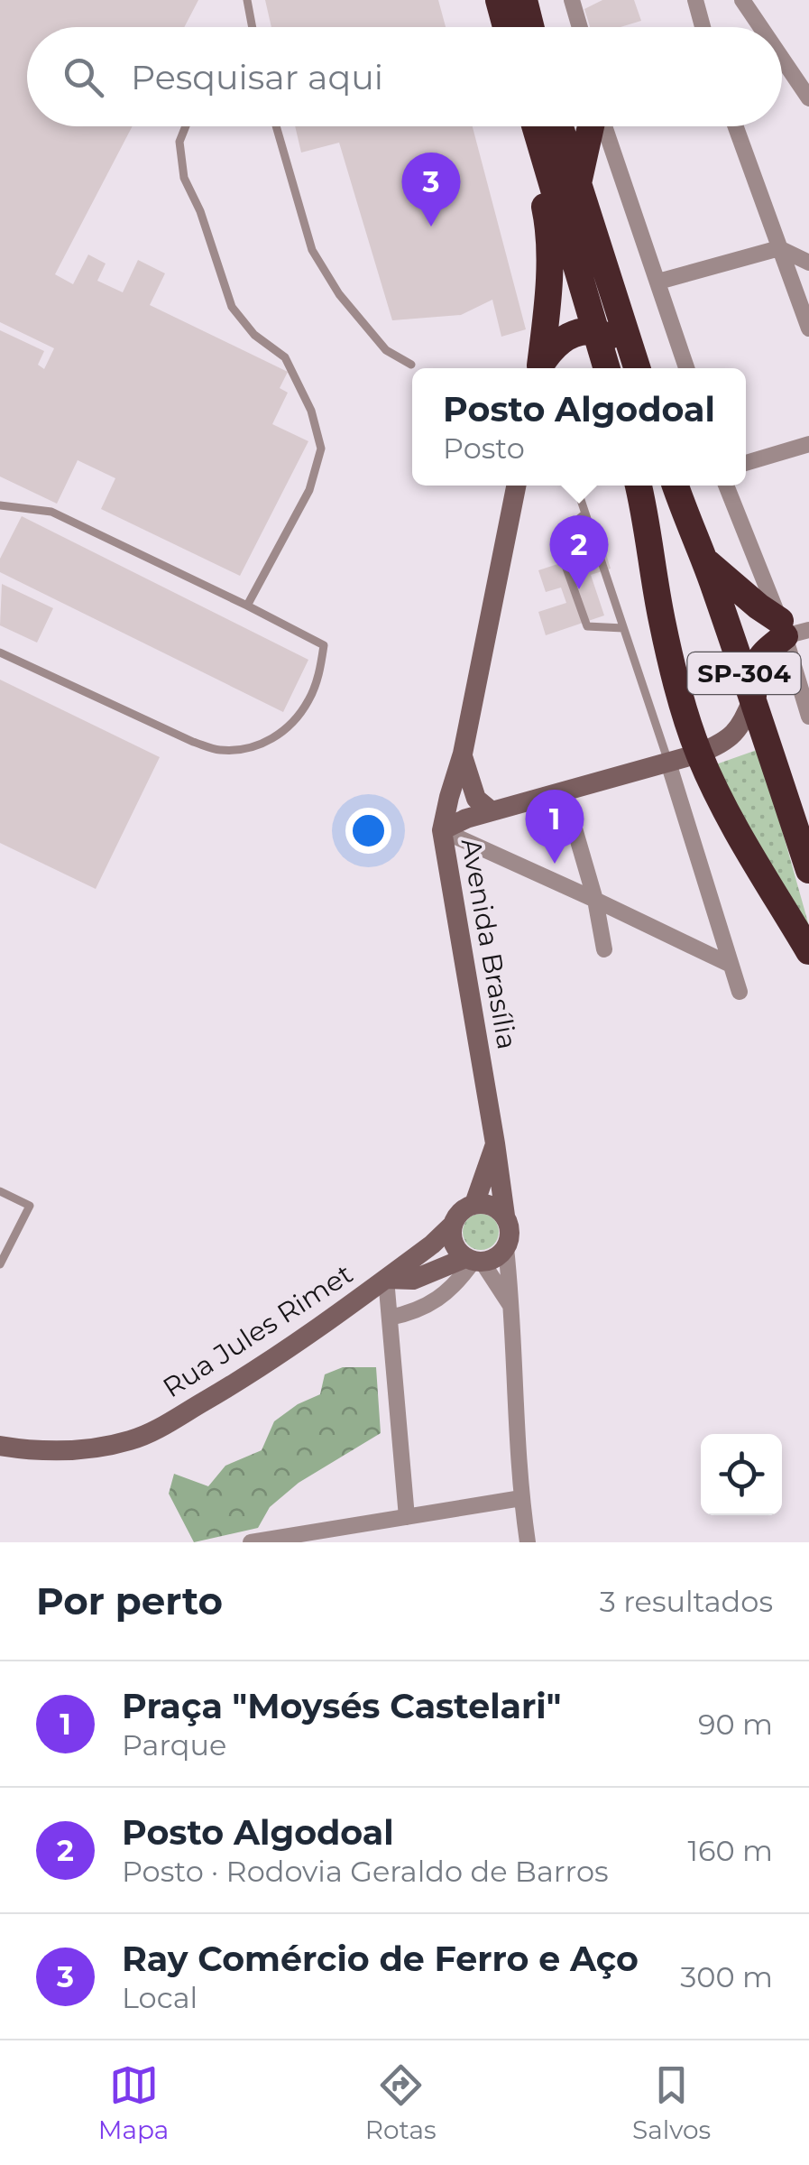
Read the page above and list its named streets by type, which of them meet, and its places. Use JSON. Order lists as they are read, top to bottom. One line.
{"streets":{"highway":["SP-304"],"main road":["Avenida Brasília","Rua Jules Rimet"]},"crossings":[["SP-304","Avenida Brasília"],["Avenida Brasília","Rua Jules Rimet"]],"page":{"search":"Pesquisar aqui","pins":["3","2","1"],"popup":["Posto Algodoal","Posto"],"heading":["Por perto","3 resultados"],"list":[{"mark":"1","name":"Praça \"Moysés Castelari\"","note":"Parque","value":"90 m"},{"mark":"2","name":"Posto Algodoal","note":"Posto · Rodovia Geraldo de Barros","value":"160 m"},{"mark":"3","name":"Ray Comércio de Ferro e Aço","note":"Local","value":"300 m"}],"nav":["Mapa","Rotas","Salvos"]}}
